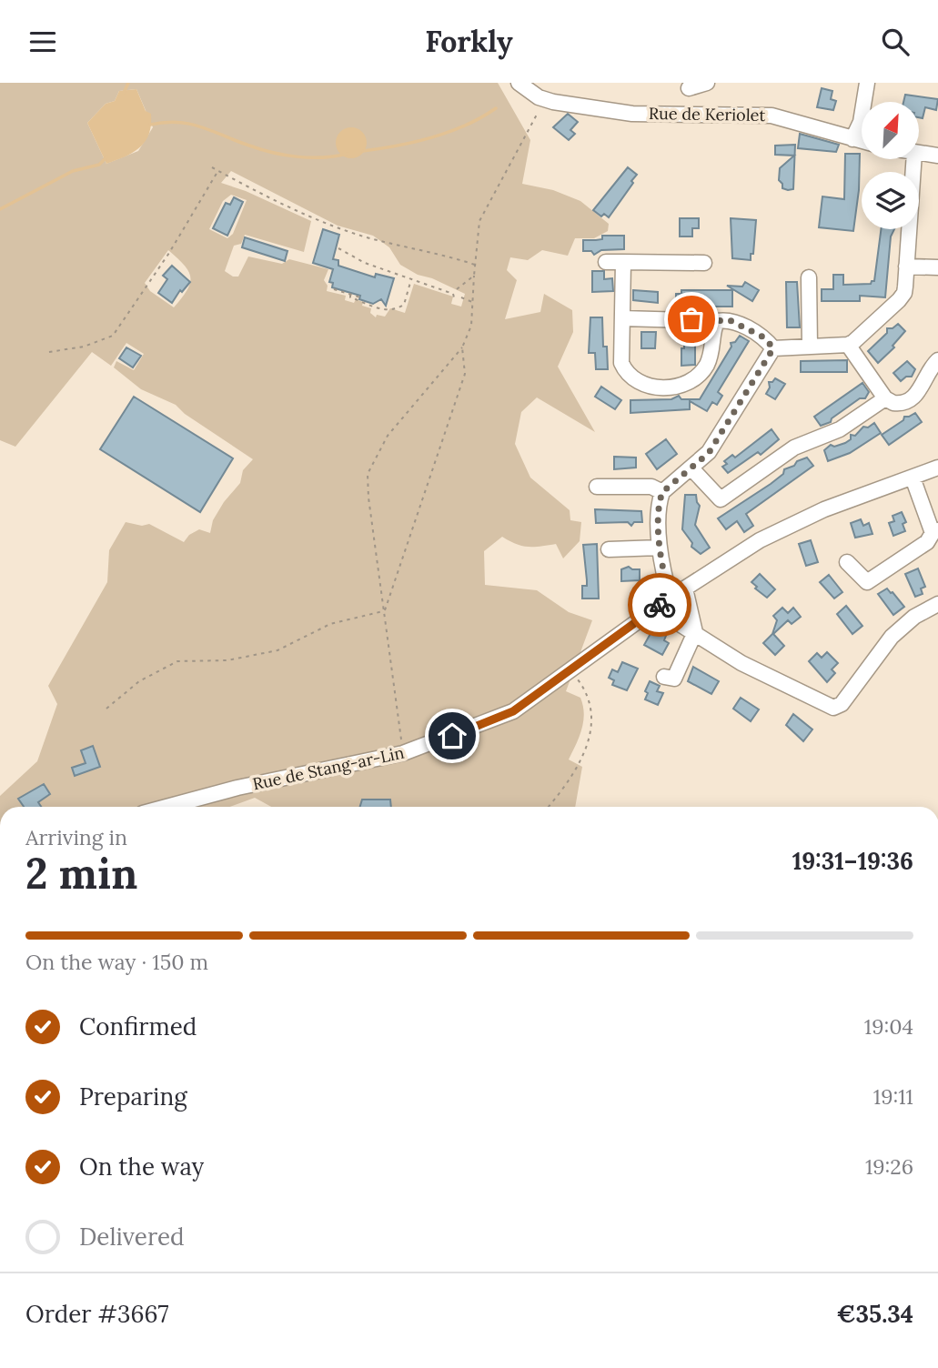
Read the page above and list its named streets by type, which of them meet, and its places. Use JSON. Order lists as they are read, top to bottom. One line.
{"streets":{"street":["Rue de Keriolet","Rue de Stang-ar-Lin"]},"north":"top right","page":{"header":"Forkly","heading":["2 min","Arriving in","19:31–19:36"],"panel":["Order #3667","€35.34"],"bar":"On the way · 150 m","list":[["Confirmed","19:04"],["Preparing","19:11"],["On the way","19:26"],"Delivered"]}}
